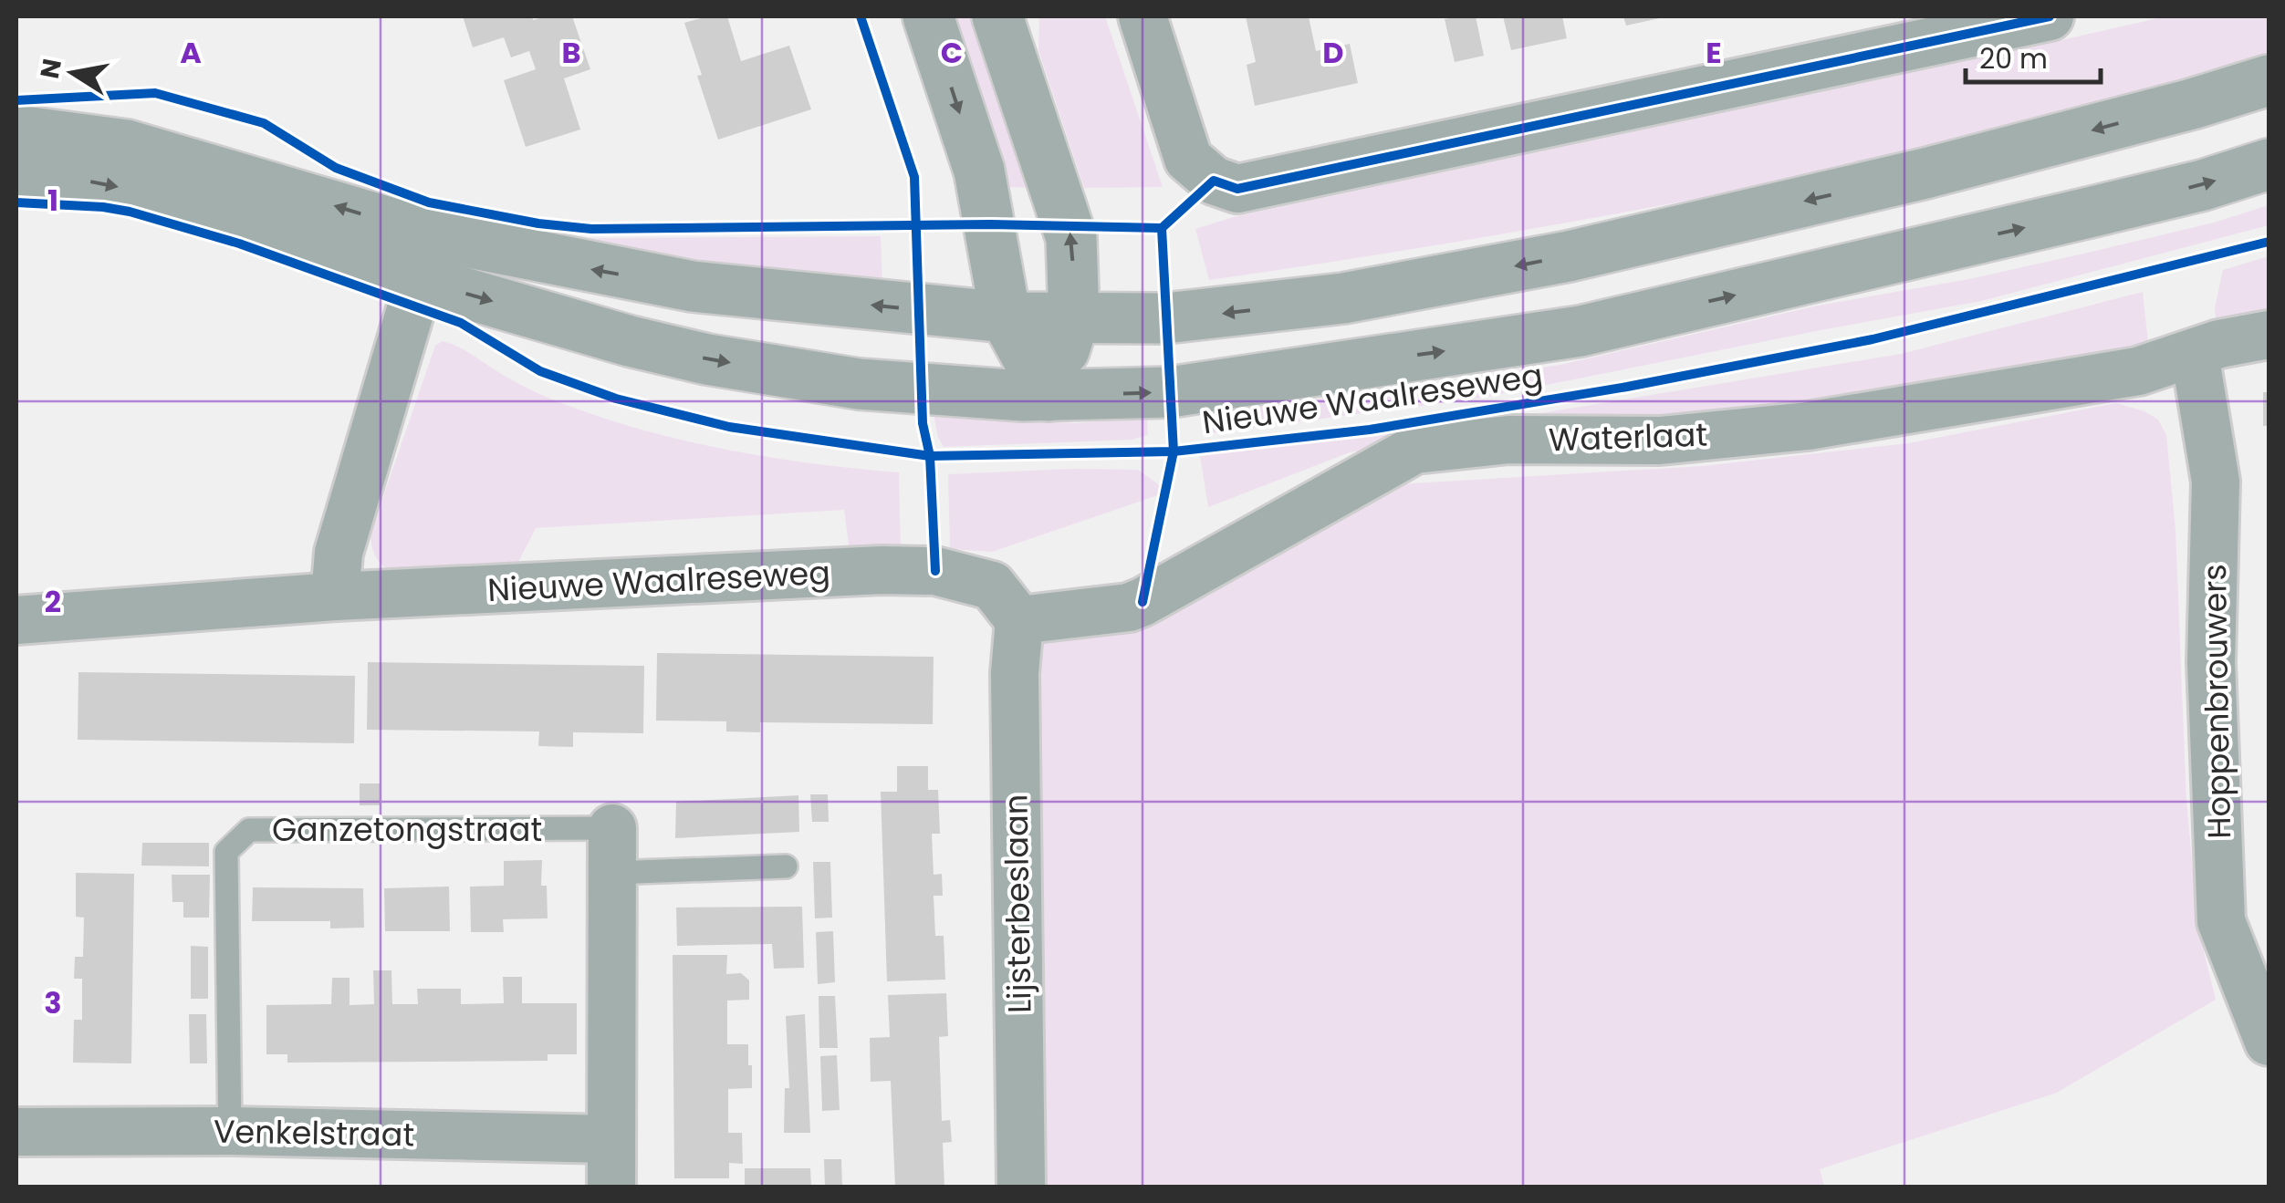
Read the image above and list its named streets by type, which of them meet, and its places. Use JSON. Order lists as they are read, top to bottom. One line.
{"streets":{"street":["Nieuwe Waalreseweg","Waterlaat","Hoppenbrouwers","Lijsterbeslaan","Venkelstraat"],"lane":["Ganzetongstraat"]},"crossings":[["Nieuwe Waalreseweg","Waterlaat"],["Nieuwe Waalreseweg","Lijsterbeslaan"],["Waterlaat","Hoppenbrouwers"],["Waterlaat","Lijsterbeslaan"],["Ganzetongstraat","Venkelstraat"]],"scale_bar":"20 m","north":"left","grid":{"columns":["A","B","C","D","E"],"rows":["1","2","3"]}}
